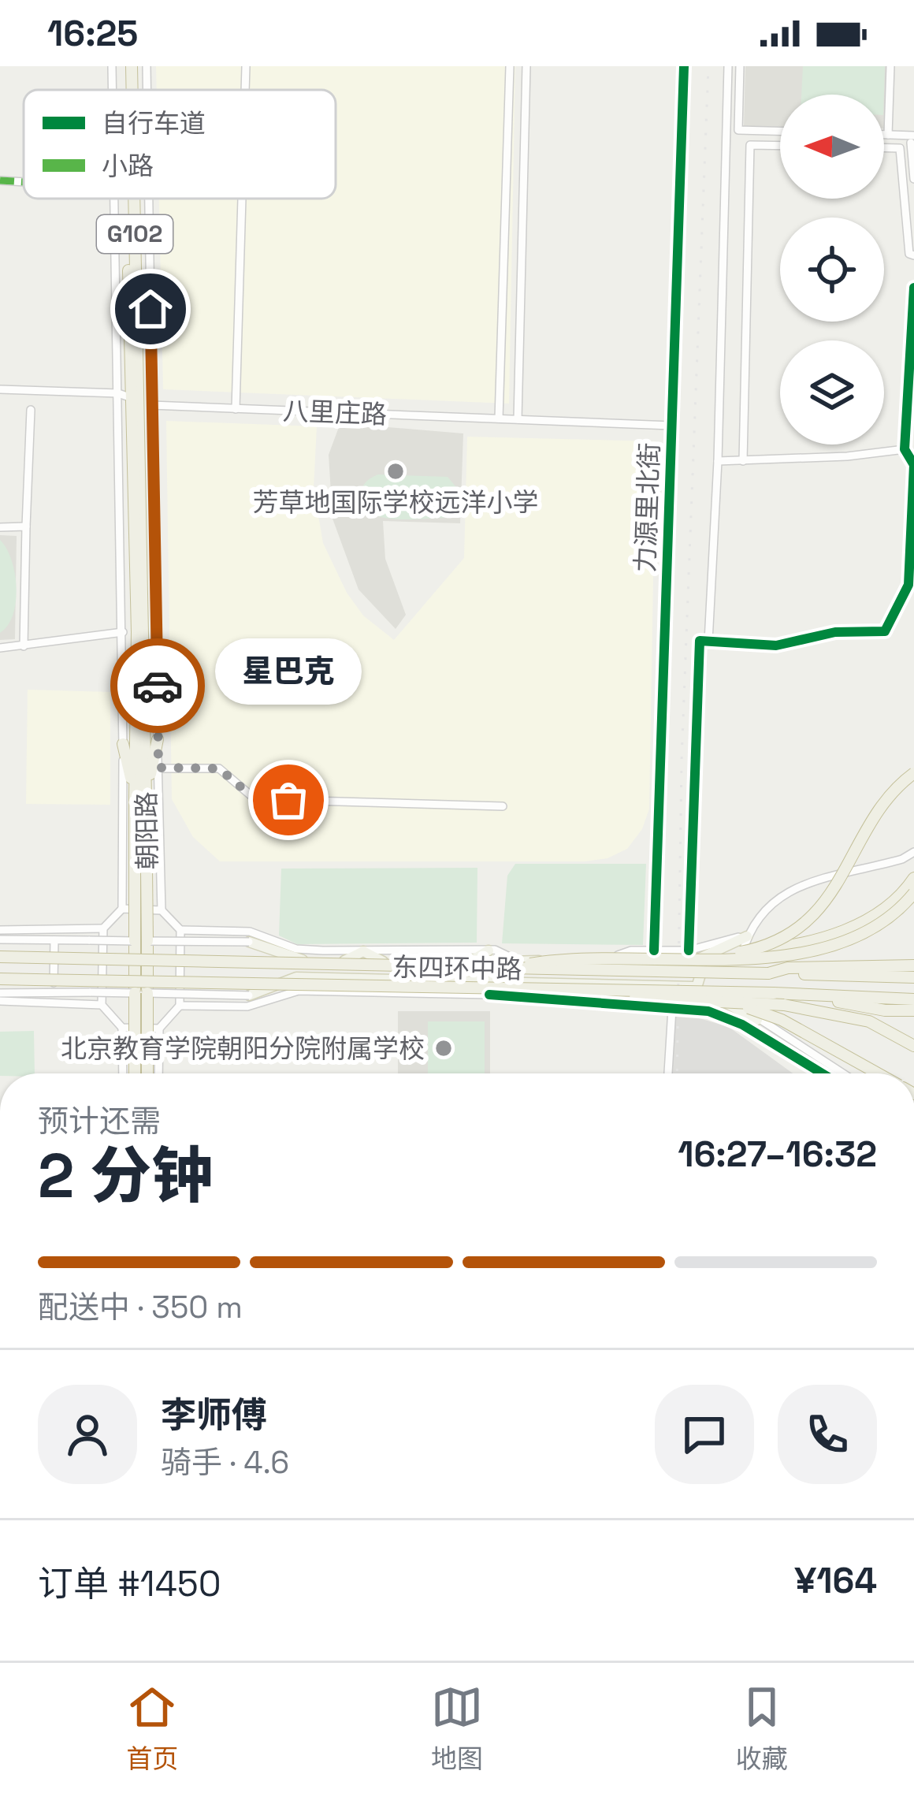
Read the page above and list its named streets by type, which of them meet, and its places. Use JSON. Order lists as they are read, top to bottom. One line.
{"streets":{"highway":["G102","朝阳路","东四环中路"],"street":["八里庄路","力源里北街"]},"crossings":[["八里庄路","力源里北街"],["八里庄路","朝阳路"],["力源里北街","东四环中路"],["朝阳路","东四环中路"]],"places":["芳草地国际学校远洋小学","星巴克","北京教育学院朝阳分院附属学校"],"legend":["自行车道","小路"],"north":"left","page":{"status":"16:25","bubble":"星巴克","heading":["2 分钟","预计还需","16:27–16:32"],"panel":["李师傅","骑手 · 4.6","订单 #1450","¥164"],"bar":"配送中 · 350 m","tabs":["首页","地图","收藏"]}}
